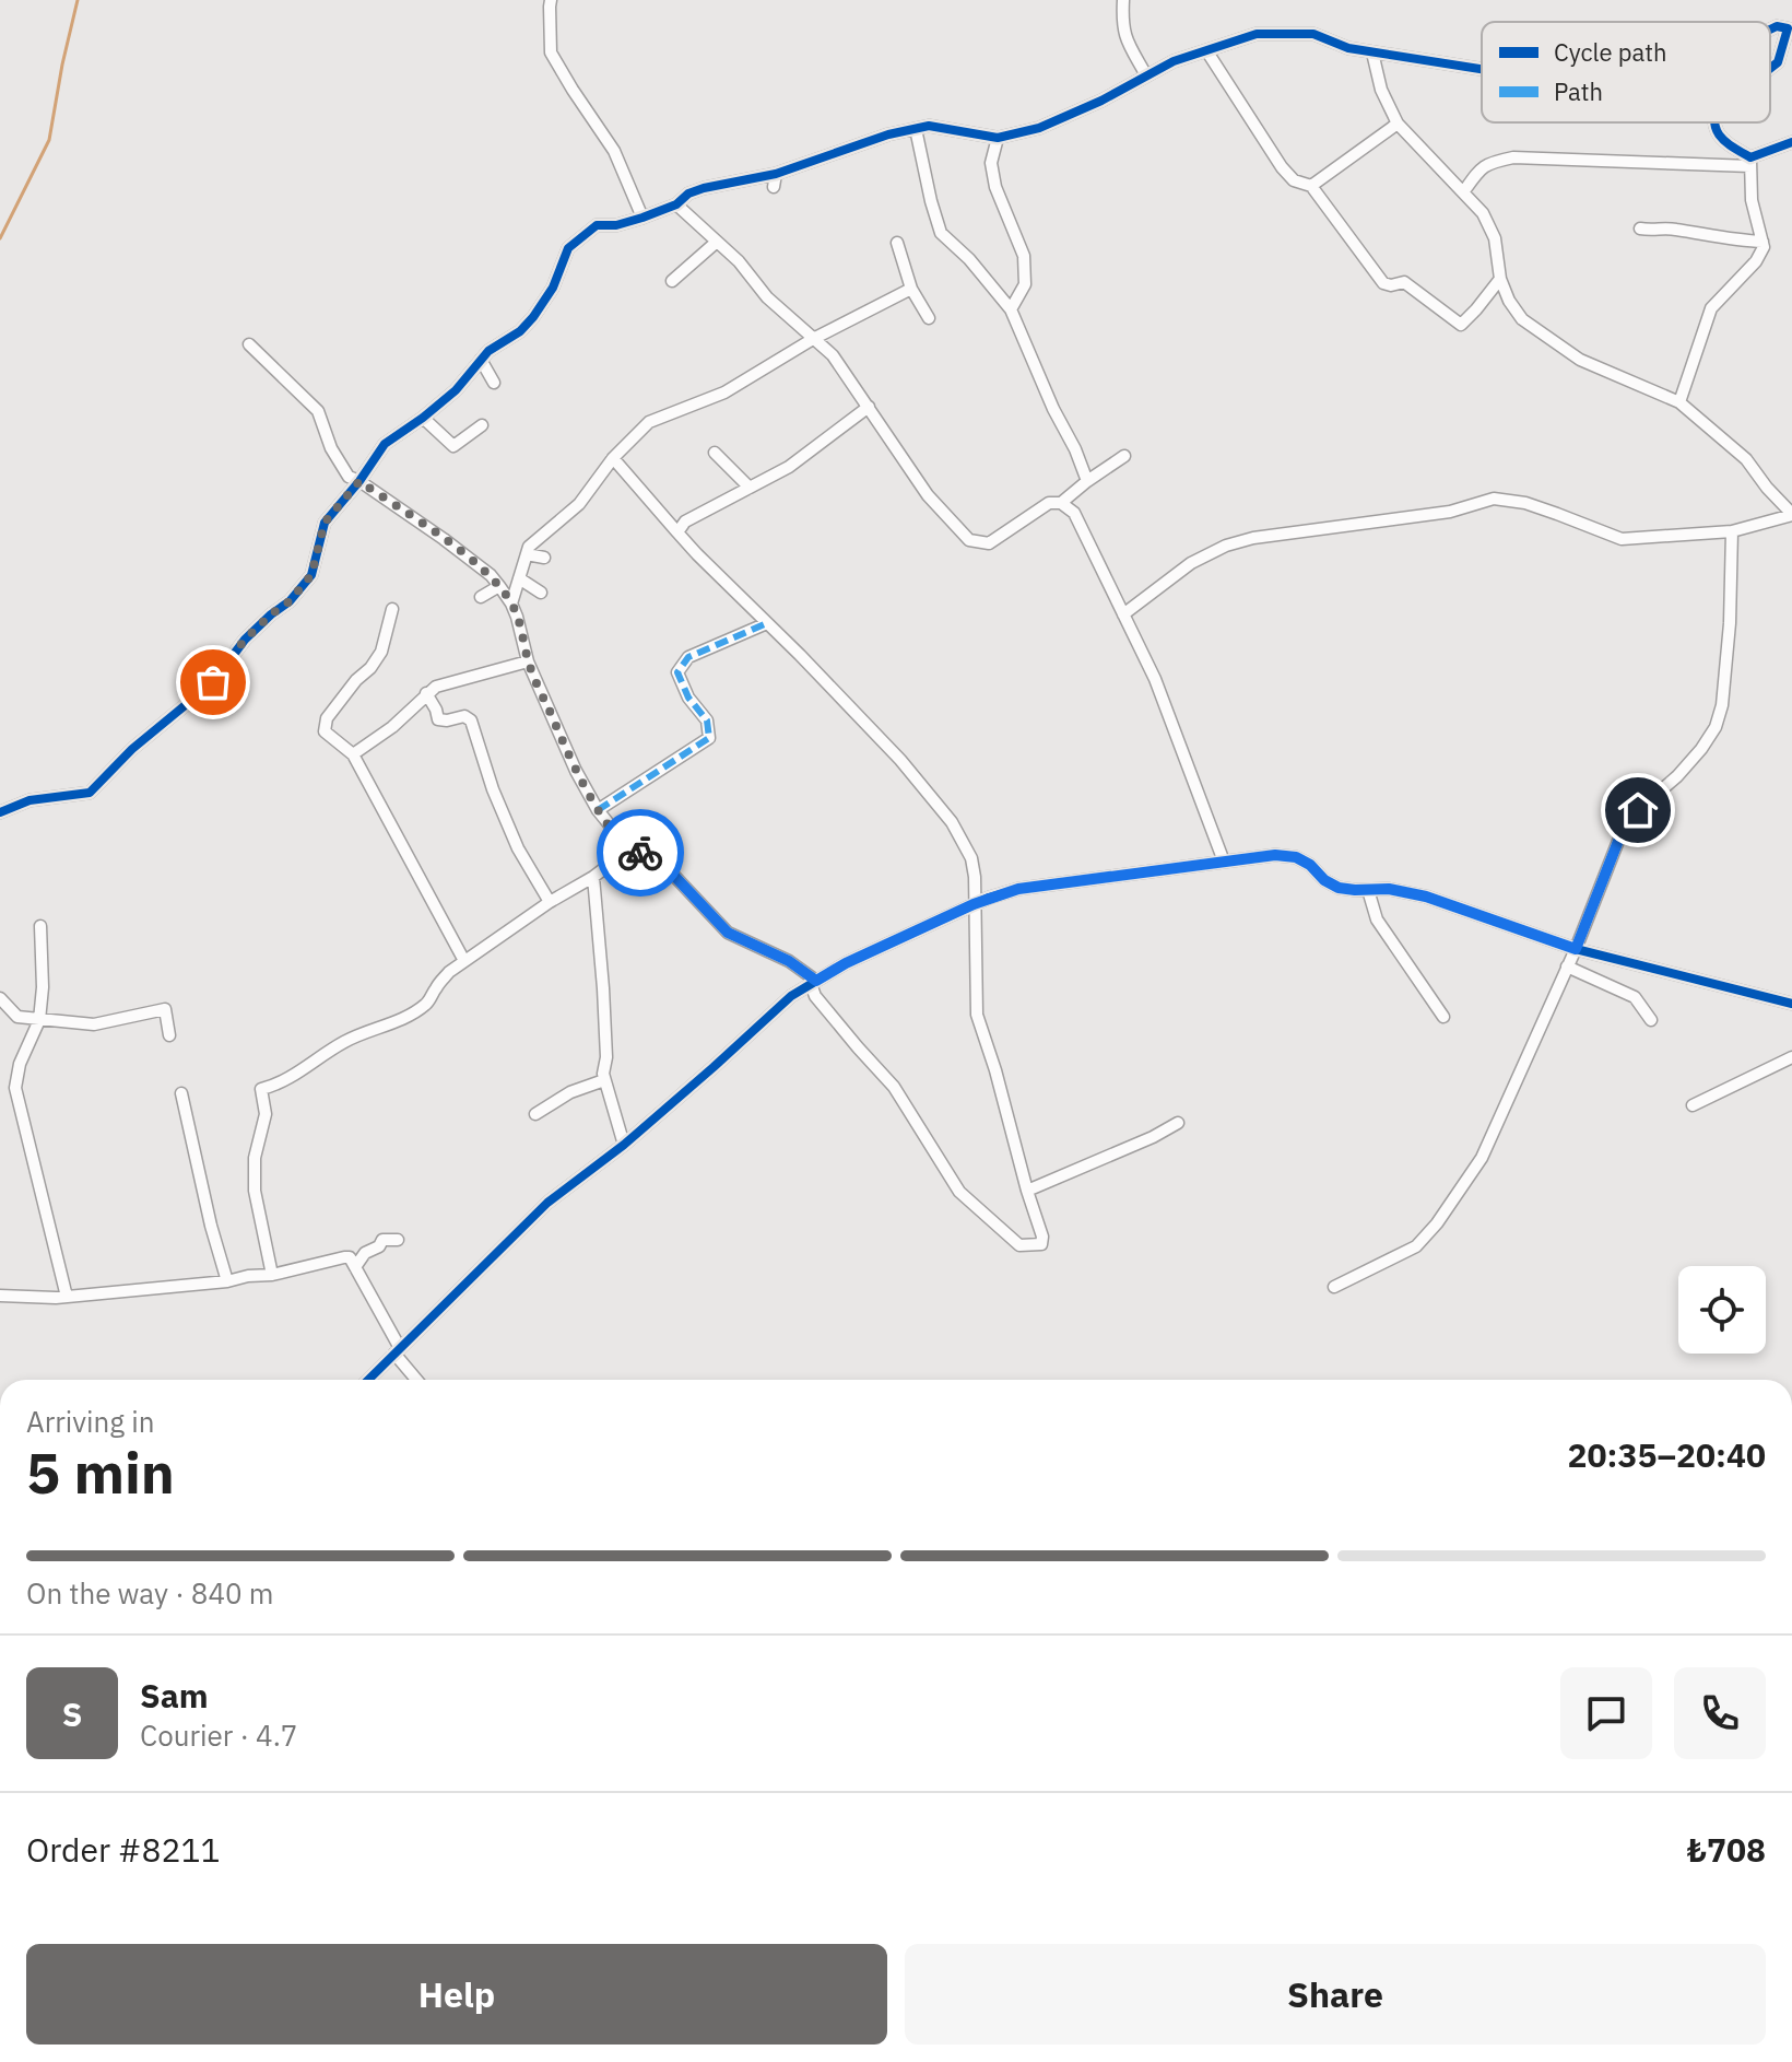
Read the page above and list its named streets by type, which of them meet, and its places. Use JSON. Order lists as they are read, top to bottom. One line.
{"legend":["Cycle path","Path"],"page":{"heading":["5 min","Arriving in","20:35–20:40"],"panel":["Sam","Courier · 4.7","Order #8211","₺708"],"bar":"On the way · 840 m","round":"S","buttons":["Help","Share"]}}
